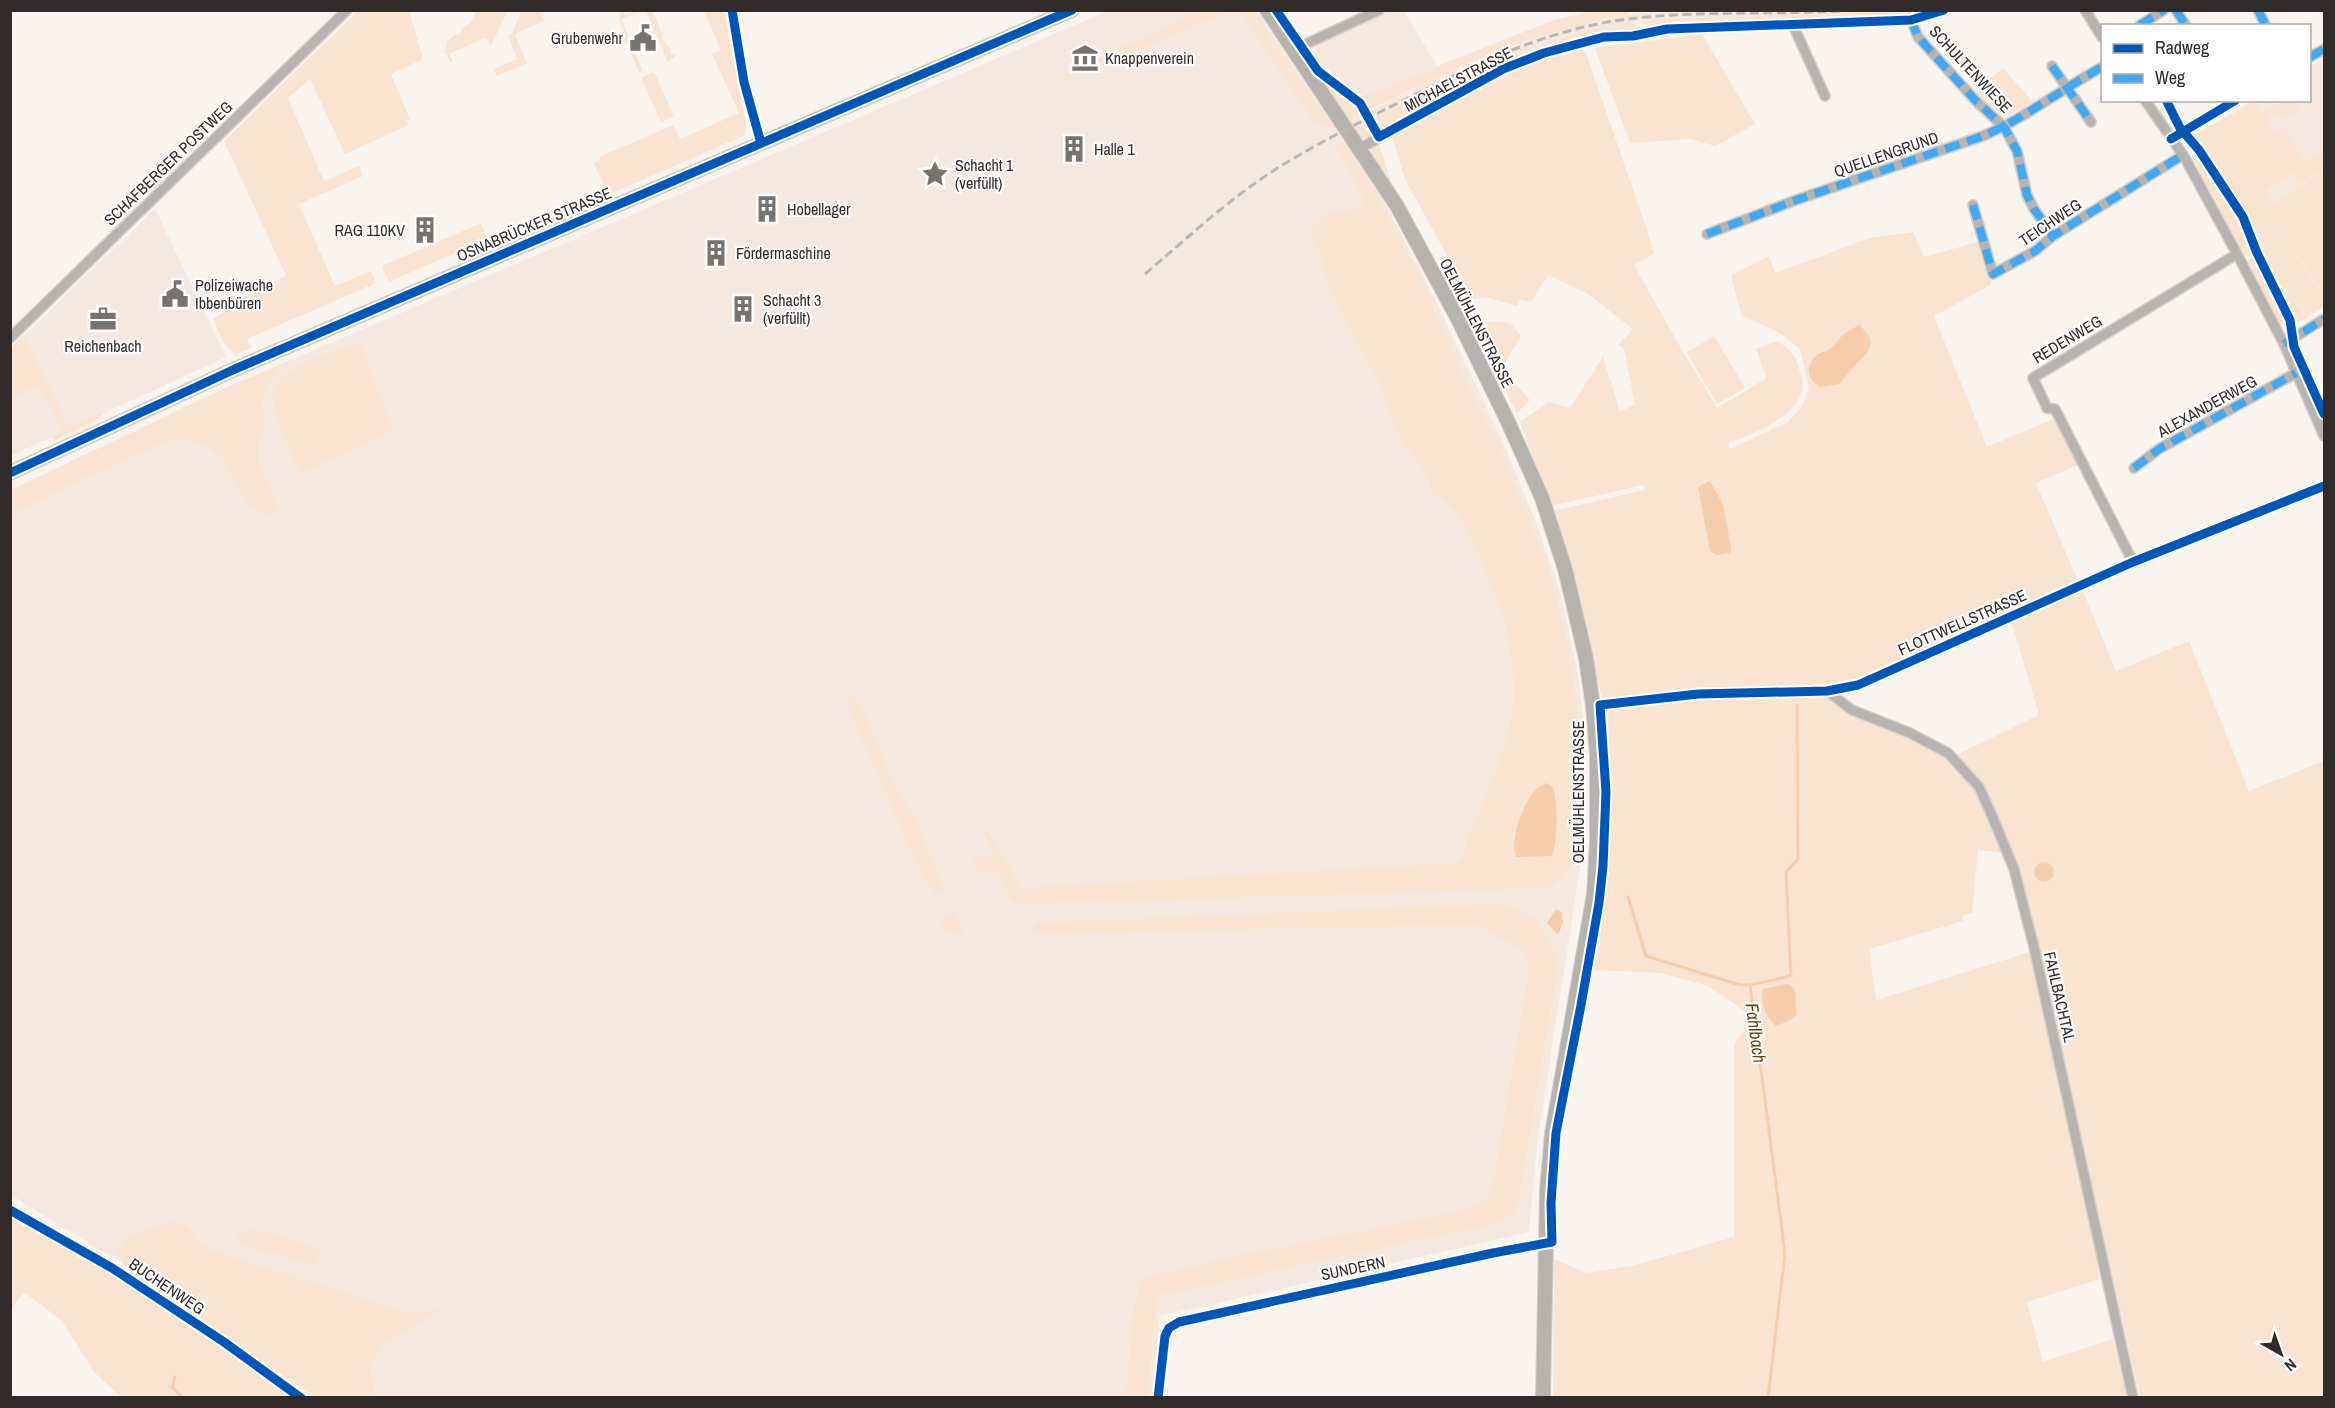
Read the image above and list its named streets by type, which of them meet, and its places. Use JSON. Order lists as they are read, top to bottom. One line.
{"streets":{"street":["SCHULTENWIESE","MICHAELSTRASSE","QUELLENGRUND","SCHAFBERGER POSTWEG","TEICHWEG","OSNABRÜCKER STRASSE","OELMÜHLENSTRASSE","REDENWEG","ALEXANDERWEG","FLOTTWELLSTRASSE","FAHLBACHTAL","SUNDERN","BUCHENWEG"]},"crossings":[["SCHULTENWIESE","MICHAELSTRASSE"],["SCHULTENWIESE","QUELLENGRUND"],["SCHULTENWIESE","TEICHWEG"],["MICHAELSTRASSE","OELMÜHLENSTRASSE"],["OELMÜHLENSTRASSE","FLOTTWELLSTRASSE"],["OELMÜHLENSTRASSE","SUNDERN"],["REDENWEG","FLOTTWELLSTRASSE"],["FLOTTWELLSTRASSE","FAHLBACHTAL"]],"water":["Fahlbach"],"places":{"public building":["Grubenwehr","Polizeiwache Ibbenbüren"],"museum":["Knappenverein"],"building":["Halle 1","Hobellager","RAG 110KV","Fördermaschine","Schacht 3 (verfüllt)"],"place":["Schacht 1 (verfüllt)"],"office":["Reichenbach"]},"legend":["Radweg","Weg"],"north":"bottom right"}
